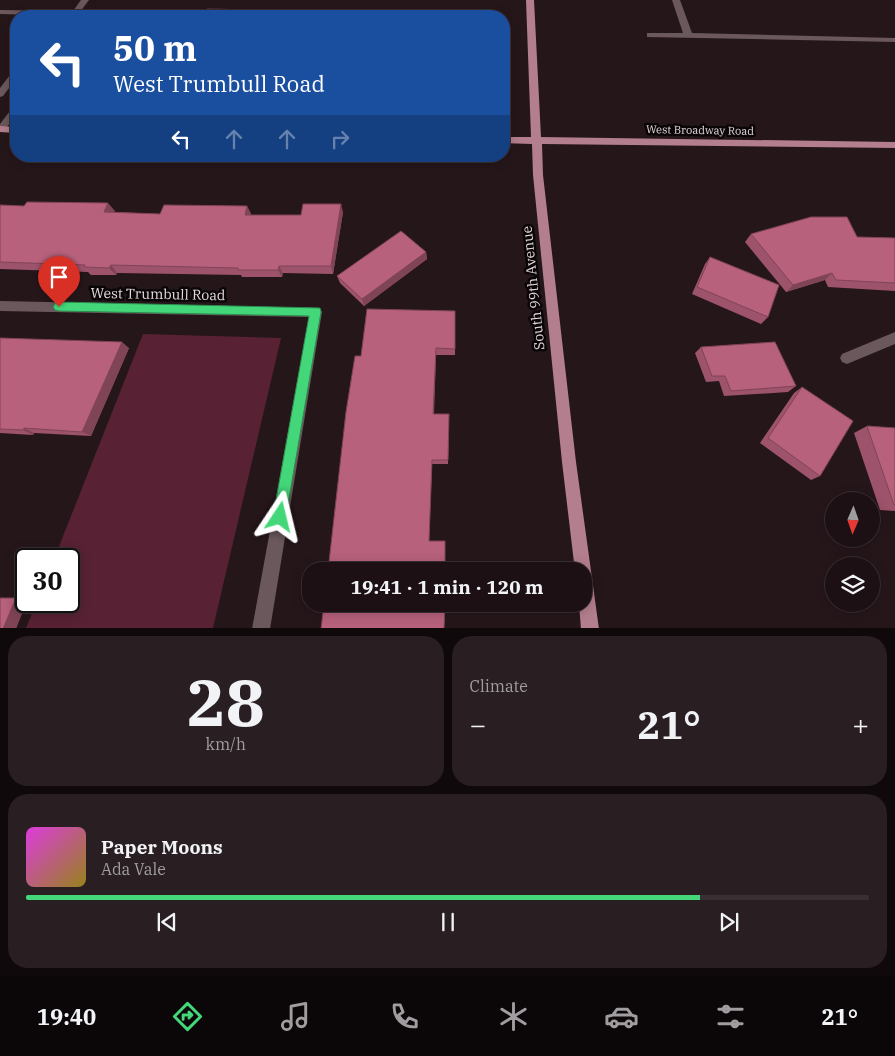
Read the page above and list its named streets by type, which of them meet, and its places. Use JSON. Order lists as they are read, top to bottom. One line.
{"streets":{"main road":["West Broadway Road","South 99th Avenue"],"street":["West Trumbull Road"]},"crossings":[["West Broadway Road","South 99th Avenue"]],"north":"bottom","page":{"turn":["50 m","West Trumbull Road"],"limit":"30","trip":"19:41 · 1 min · 120 m","tile":[["28","km/h"],"Climate"],"heat":["−","21°","+"],"song":["Paper Moons","Ada Vale"],"tabs":["19:40","21°"]}}
